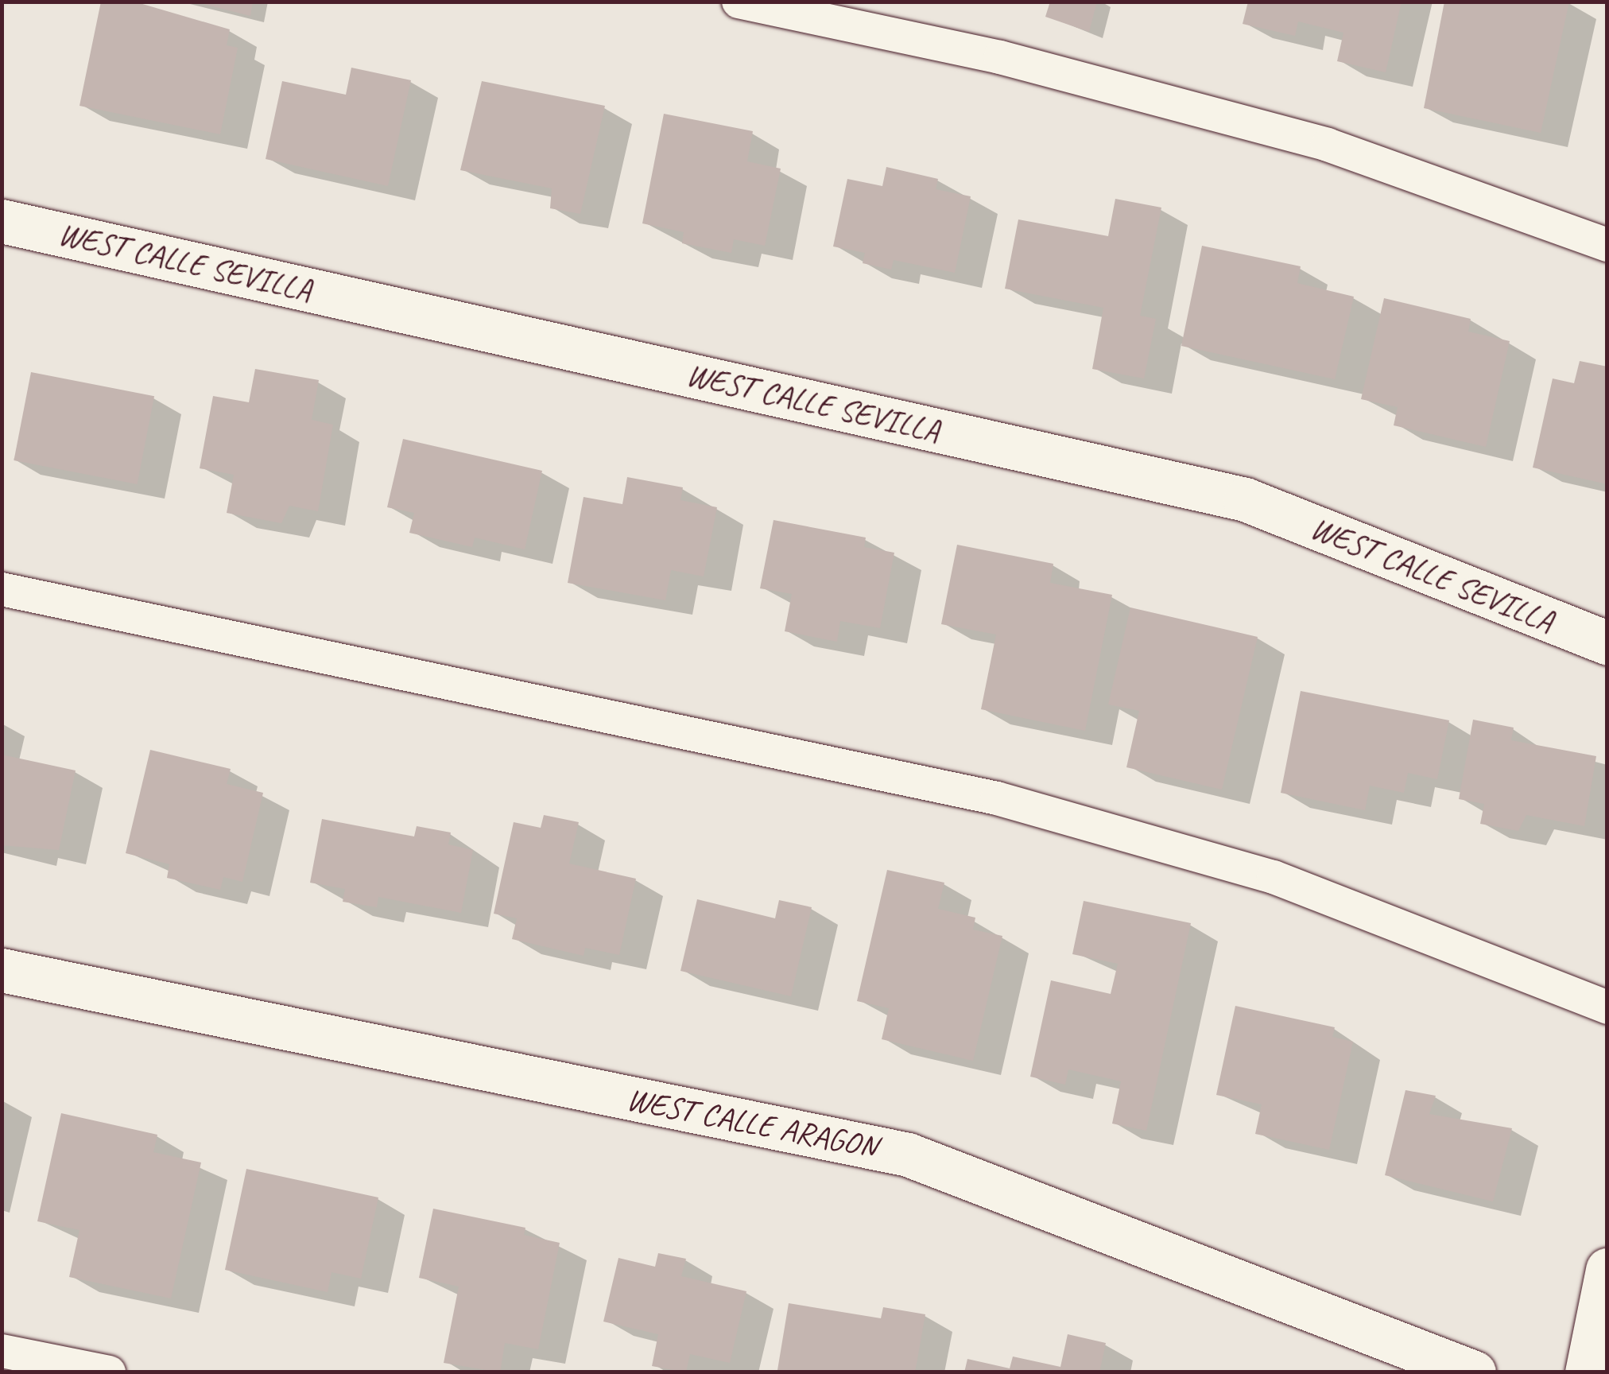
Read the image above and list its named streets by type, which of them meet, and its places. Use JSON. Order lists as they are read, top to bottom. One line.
{"streets":{"street":["WEST CALLE SEVILLA","WEST CALLE ARAGON"]}}
